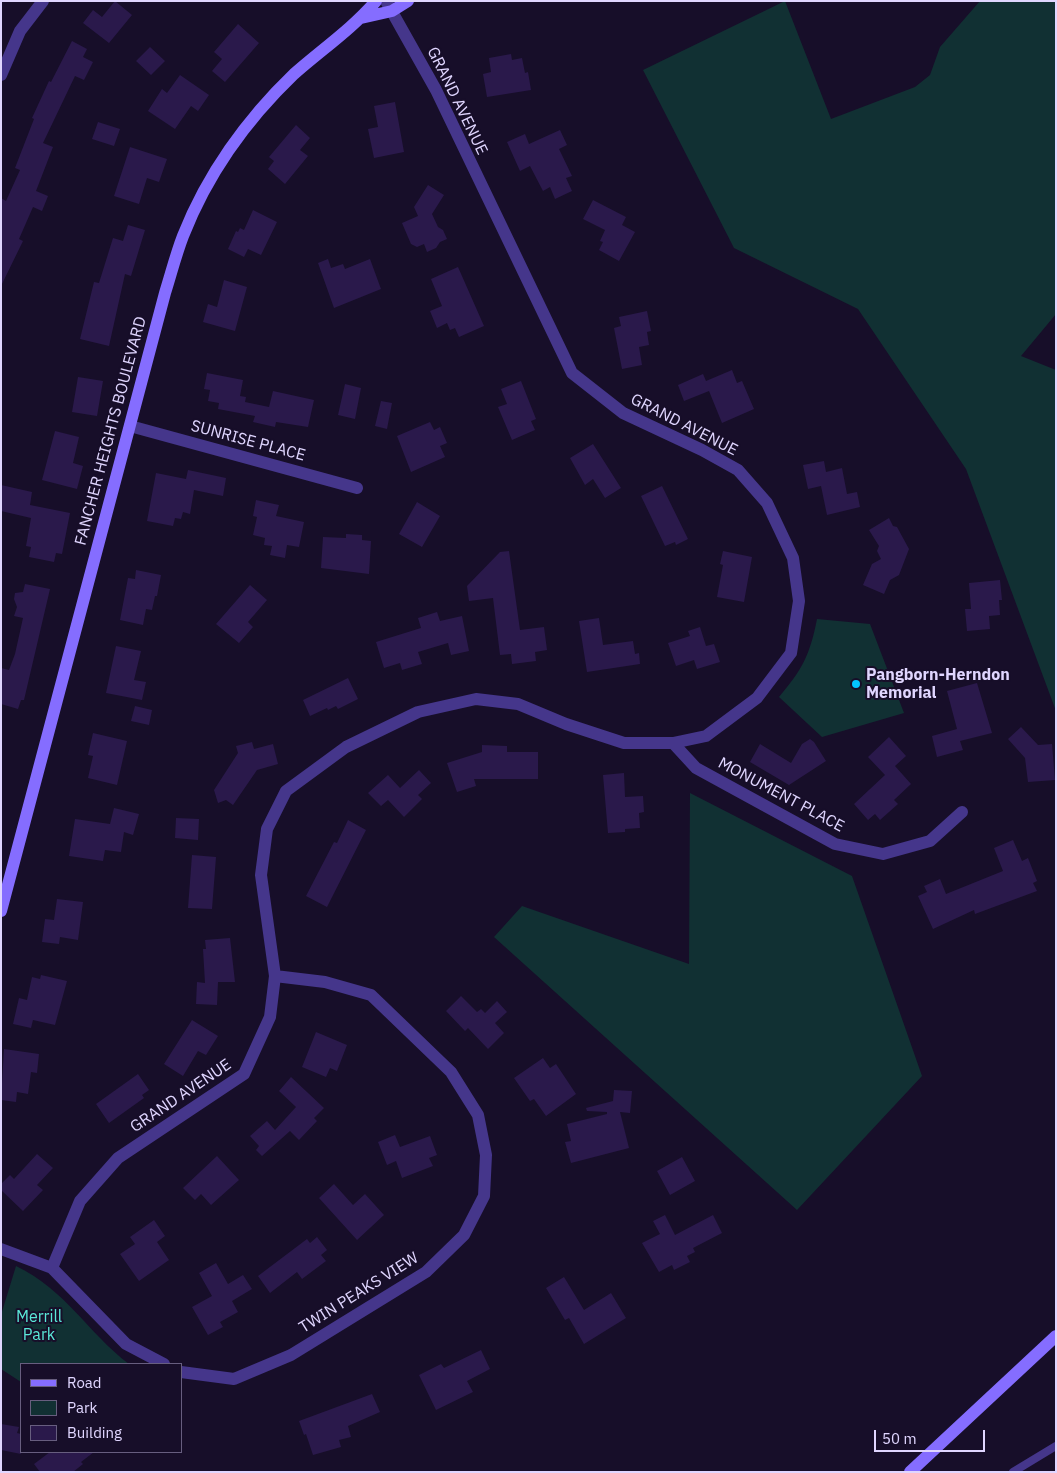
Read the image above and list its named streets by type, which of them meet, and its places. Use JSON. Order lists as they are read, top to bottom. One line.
{"streets":{"street":["GRAND AVENUE","FANCHER HEIGHTS BOULEVARD","SUNRISE PLACE","MONUMENT PLACE","TWIN PEAKS VIEW"]},"crossings":[["GRAND AVENUE","FANCHER HEIGHTS BOULEVARD"],["GRAND AVENUE","MONUMENT PLACE"],["GRAND AVENUE","TWIN PEAKS VIEW"],["FANCHER HEIGHTS BOULEVARD","SUNRISE PLACE"]],"parks":["Merrill Park"],"places":["Pangborn-Herndon Memorial"],"legend":["Road","Park","Building"],"scale_bar":"50 m"}
